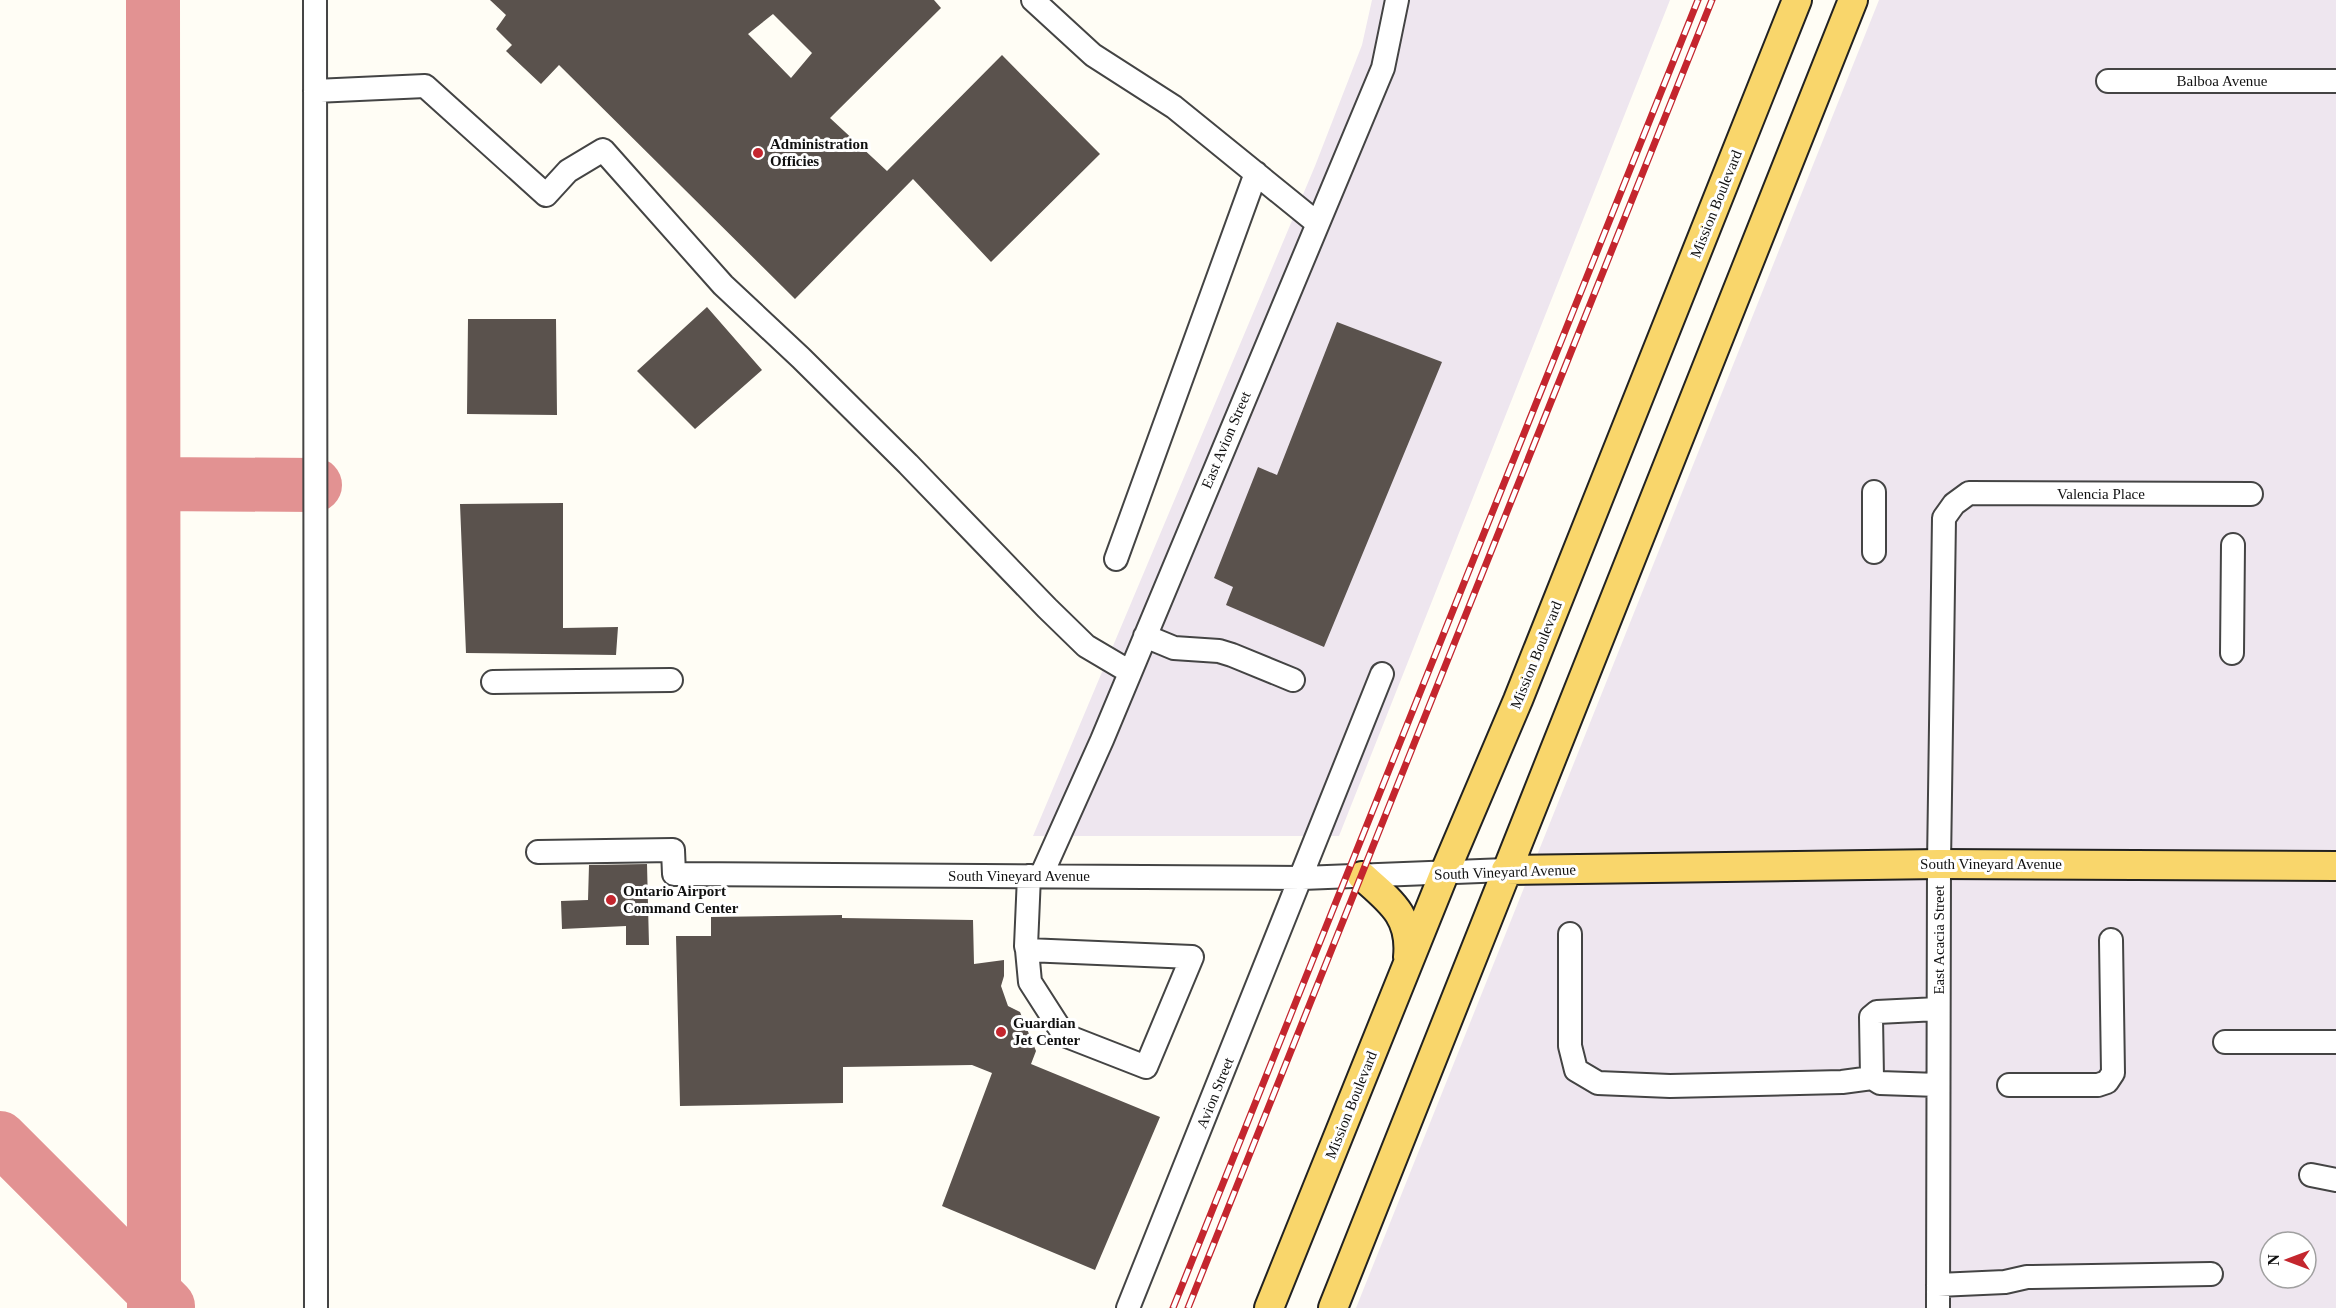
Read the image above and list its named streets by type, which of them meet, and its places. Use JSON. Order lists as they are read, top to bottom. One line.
{"streets":{"main road":["Mission Boulevard","South Vineyard Avenue"],"street":["Balboa Avenue","East Avion Street","Valencia Place","East Acacia Street","Avion Street"]},"crossings":[["Mission Boulevard","South Vineyard Avenue"],["East Avion Street","South Vineyard Avenue"],["Valencia Place","East Acacia Street"],["South Vineyard Avenue","East Acacia Street"],["South Vineyard Avenue","Avion Street"]],"places":["Administration Officies","Ontario Airport Command Center","Guardian Jet Center"],"north":"left"}
